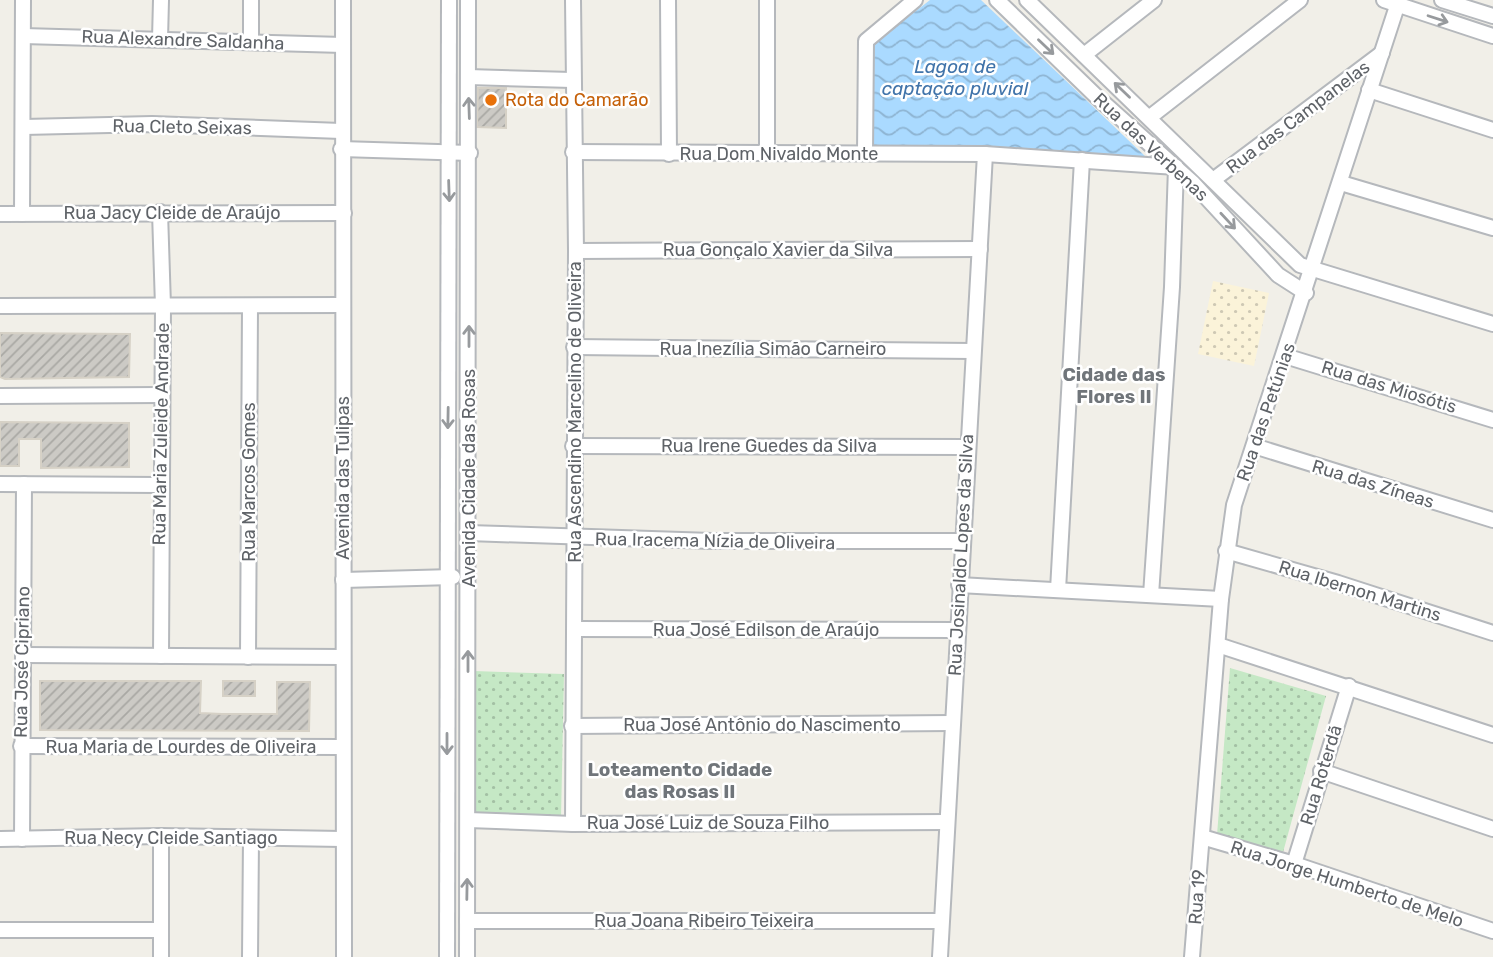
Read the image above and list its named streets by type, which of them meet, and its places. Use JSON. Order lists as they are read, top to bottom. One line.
{"streets":{"street":["Rua Alexandre Saldanha","Rua das Campanelas","Rua Cleto Seixas","Rua das Verbenas","Rua Dom Nivaldo Monte","Rua Jacy Cleide de Araújo","Rua Gonçalo Xavier da Silva","Rua Inezília Simão Carneiro","Rua das Miosótis","Rua Ascendino Marcelino de Oliveira","Rua das Petúnias","Rua Maria Zuleide Andrade","Rua Irene Guedes da Silva","Avenida das Tulipas","Avenida Cidade das Rosas","Rua Marcos Gomes","Rua das Zíneas","Rua Iracema Nízia de Oliveira","Rua Josinaldo Lopes da Silva","Rua Ibernon Martins","Rua José Edilson de Araújo","Rua José Cipriano","Rua José Antônio do Nascimento","Rua Maria de Lourdes de Oliveira","Rua Roterdã","Rua José Luiz de Souza Filho","Rua Necy Cleide Santiago","Rua Jorge Humberto de Melo","Rua 19","Rua Joana Ribeiro Teixeira"]},"crossings":[["Rua Alexandre Saldanha","Avenida das Tulipas"],["Rua das Campanelas","Rua das Verbenas"],["Rua das Campanelas","Rua das Petúnias"],["Rua Cleto Seixas","Avenida das Tulipas"],["Rua das Verbenas","Rua Dom Nivaldo Monte"],["Rua das Verbenas","Rua das Petúnias"],["Rua Dom Nivaldo Monte","Rua Ascendino Marcelino de Oliveira"],["Rua Dom Nivaldo Monte","Rua Josinaldo Lopes da Silva"],["Rua Jacy Cleide de Araújo","Rua Maria Zuleide Andrade"],["Rua Jacy Cleide de Araújo","Avenida das Tulipas"],["Rua Gonçalo Xavier da Silva","Rua Ascendino Marcelino de Oliveira"],["Rua Gonçalo Xavier da Silva","Rua Josinaldo Lopes da Silva"],["Rua Inezília Simão Carneiro","Rua Ascendino Marcelino de Oliveira"],["Rua Inezília Simão Carneiro","Rua Josinaldo Lopes da Silva"],["Rua das Miosótis","Rua das Petúnias"],["Rua Ascendino Marcelino de Oliveira","Rua Irene Guedes da Silva"],["Rua Ascendino Marcelino de Oliveira","Rua Iracema Nízia de Oliveira"],["Rua Ascendino Marcelino de Oliveira","Rua José Edilson de Araújo"],["Rua Ascendino Marcelino de Oliveira","Rua José Antônio do Nascimento"],["Rua Ascendino Marcelino de Oliveira","Rua José Luiz de Souza Filho"],["Rua das Petúnias","Rua das Zíneas"],["Rua das Petúnias","Rua Ibernon Martins"],["Rua das Petúnias","Rua Jorge Humberto de Melo"],["Rua das Petúnias","Rua 19"],["Rua Irene Guedes da Silva","Rua Josinaldo Lopes da Silva"],["Avenida das Tulipas","Rua Maria de Lourdes de Oliveira"],["Avenida das Tulipas","Rua Necy Cleide Santiago"],["Avenida Cidade das Rosas","Rua Iracema Nízia de Oliveira"],["Avenida Cidade das Rosas","Rua José Luiz de Souza Filho"],["Avenida Cidade das Rosas","Rua Joana Ribeiro Teixeira"],["Rua Iracema Nízia de Oliveira","Rua Josinaldo Lopes da Silva"],["Rua Josinaldo Lopes da Silva","Rua José Edilson de Araújo"],["Rua Josinaldo Lopes da Silva","Rua José Antônio do Nascimento"],["Rua Josinaldo Lopes da Silva","Rua José Luiz de Souza Filho"],["Rua Josinaldo Lopes da Silva","Rua Joana Ribeiro Teixeira"],["Rua José Cipriano","Rua Maria de Lourdes de Oliveira"],["Rua José Cipriano","Rua Necy Cleide Santiago"],["Rua Roterdã","Rua Jorge Humberto de Melo"],["Rua Jorge Humberto de Melo","Rua 19"]],"districts":["Cidade das Flores II","Loteamento Cidade das Rosas II"],"water":["Lagoa de captação pluvial"],"places":["Rota do Camarão"]}
